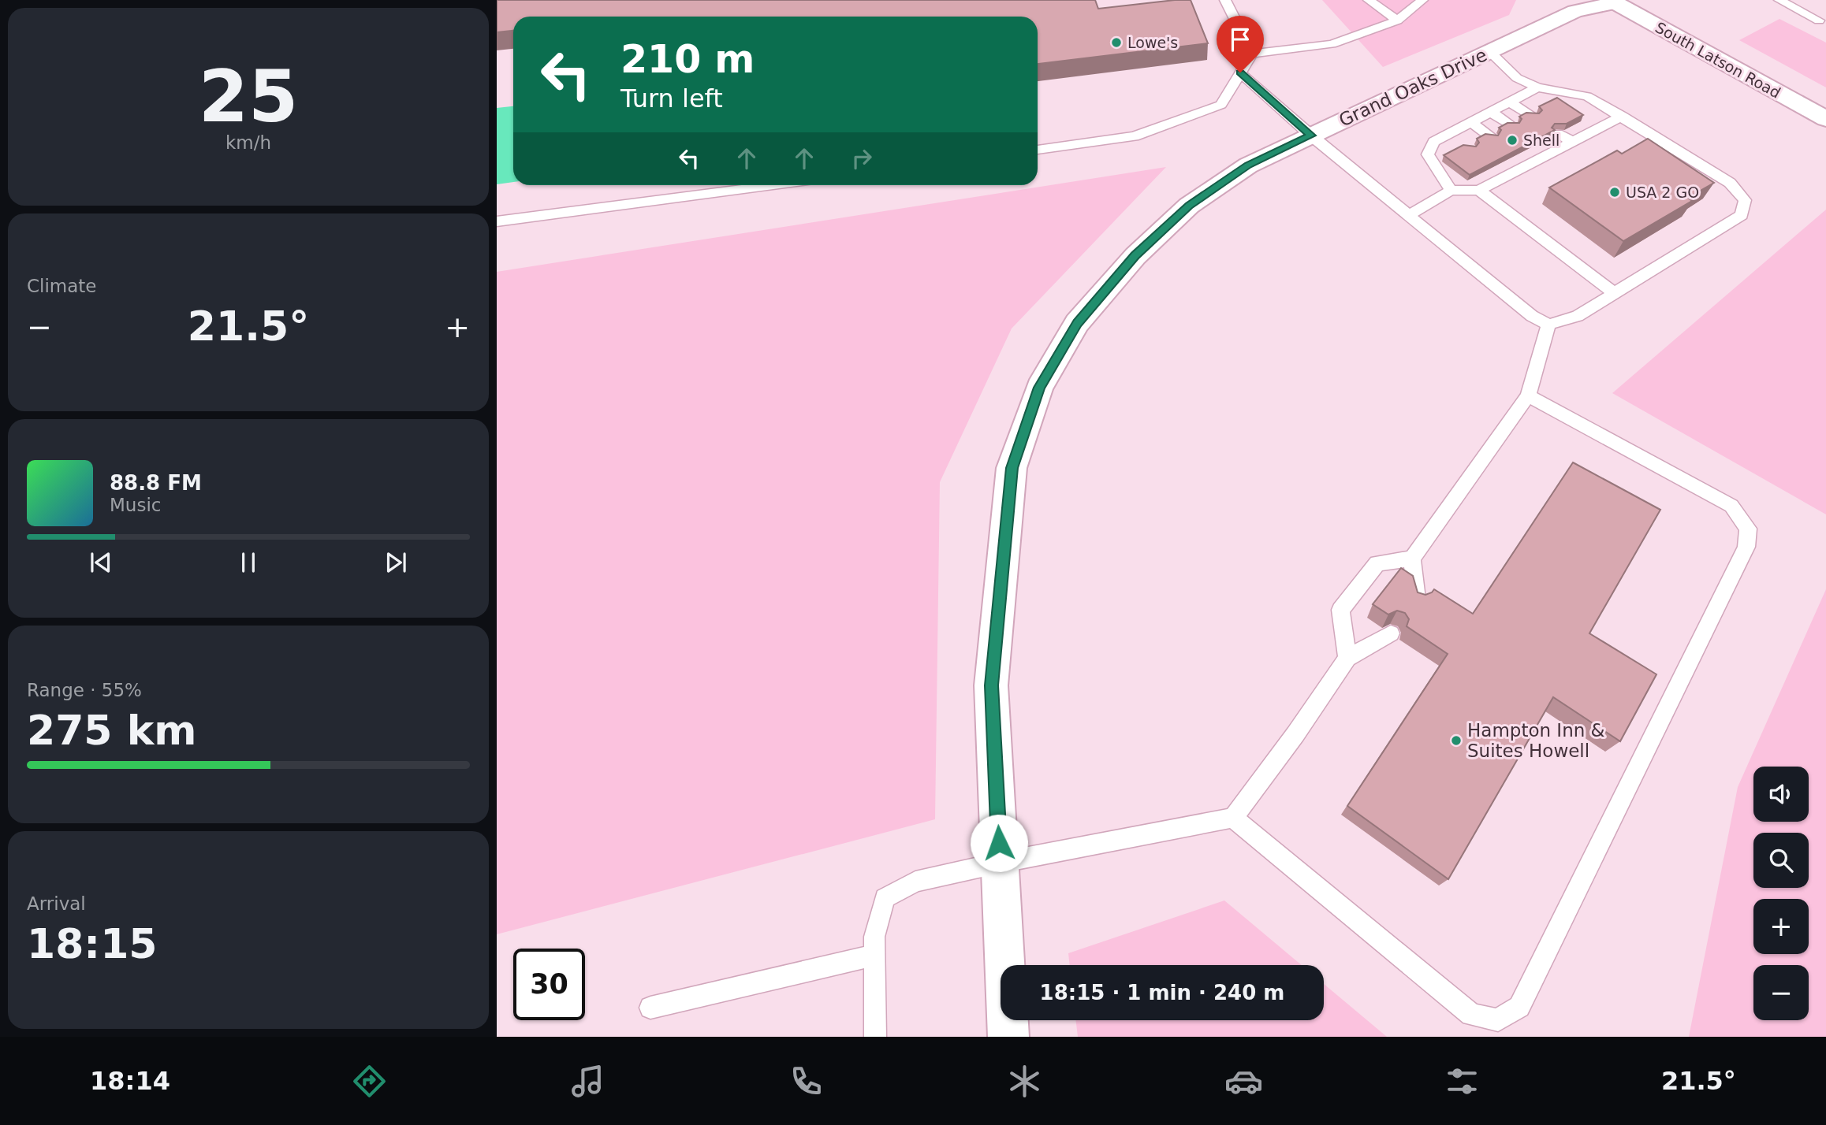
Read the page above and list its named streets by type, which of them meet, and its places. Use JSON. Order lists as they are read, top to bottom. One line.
{"streets":{"street":["South Latson Road","Grand Oaks Drive"]},"crossings":[["South Latson Road","Grand Oaks Drive"]],"places":["Lowe's","Shell","USA 2 GO","Hampton Inn & Suites Howell"],"page":{"tile":[["25","km/h"],"Climate",["Range · 55%","275 km"],["Arrival","18:15"]],"turn":["210 m","Turn left"],"heat":["−","21.5°","+"],"song":["88.8 FM","Music"],"map_buttons":["+","−"],"limit":"30","trip":"18:15 · 1 min · 240 m","tabs":["18:14","21.5°"]}}
